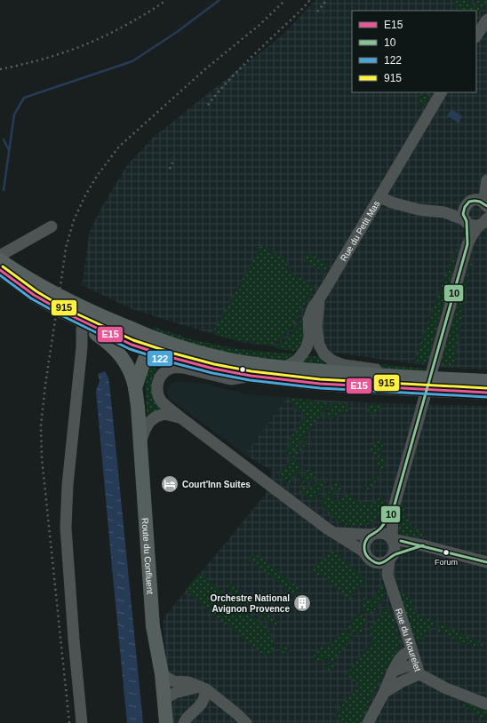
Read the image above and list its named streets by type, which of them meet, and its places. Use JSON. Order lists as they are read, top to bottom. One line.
{"streets":{"main road":["Route du Confluent"],"street":["Rue du Petit Mas","Rue du Mourelet"]},"places":{"hotel":["Court'Inn Suites"],"other":["Forum"],"building":["Orchestre National Avignon Provence"]},"lines":["transit line 10","transit line 915","transit line E15","transit line 122"],"legend":["E15","10","122","915"]}
